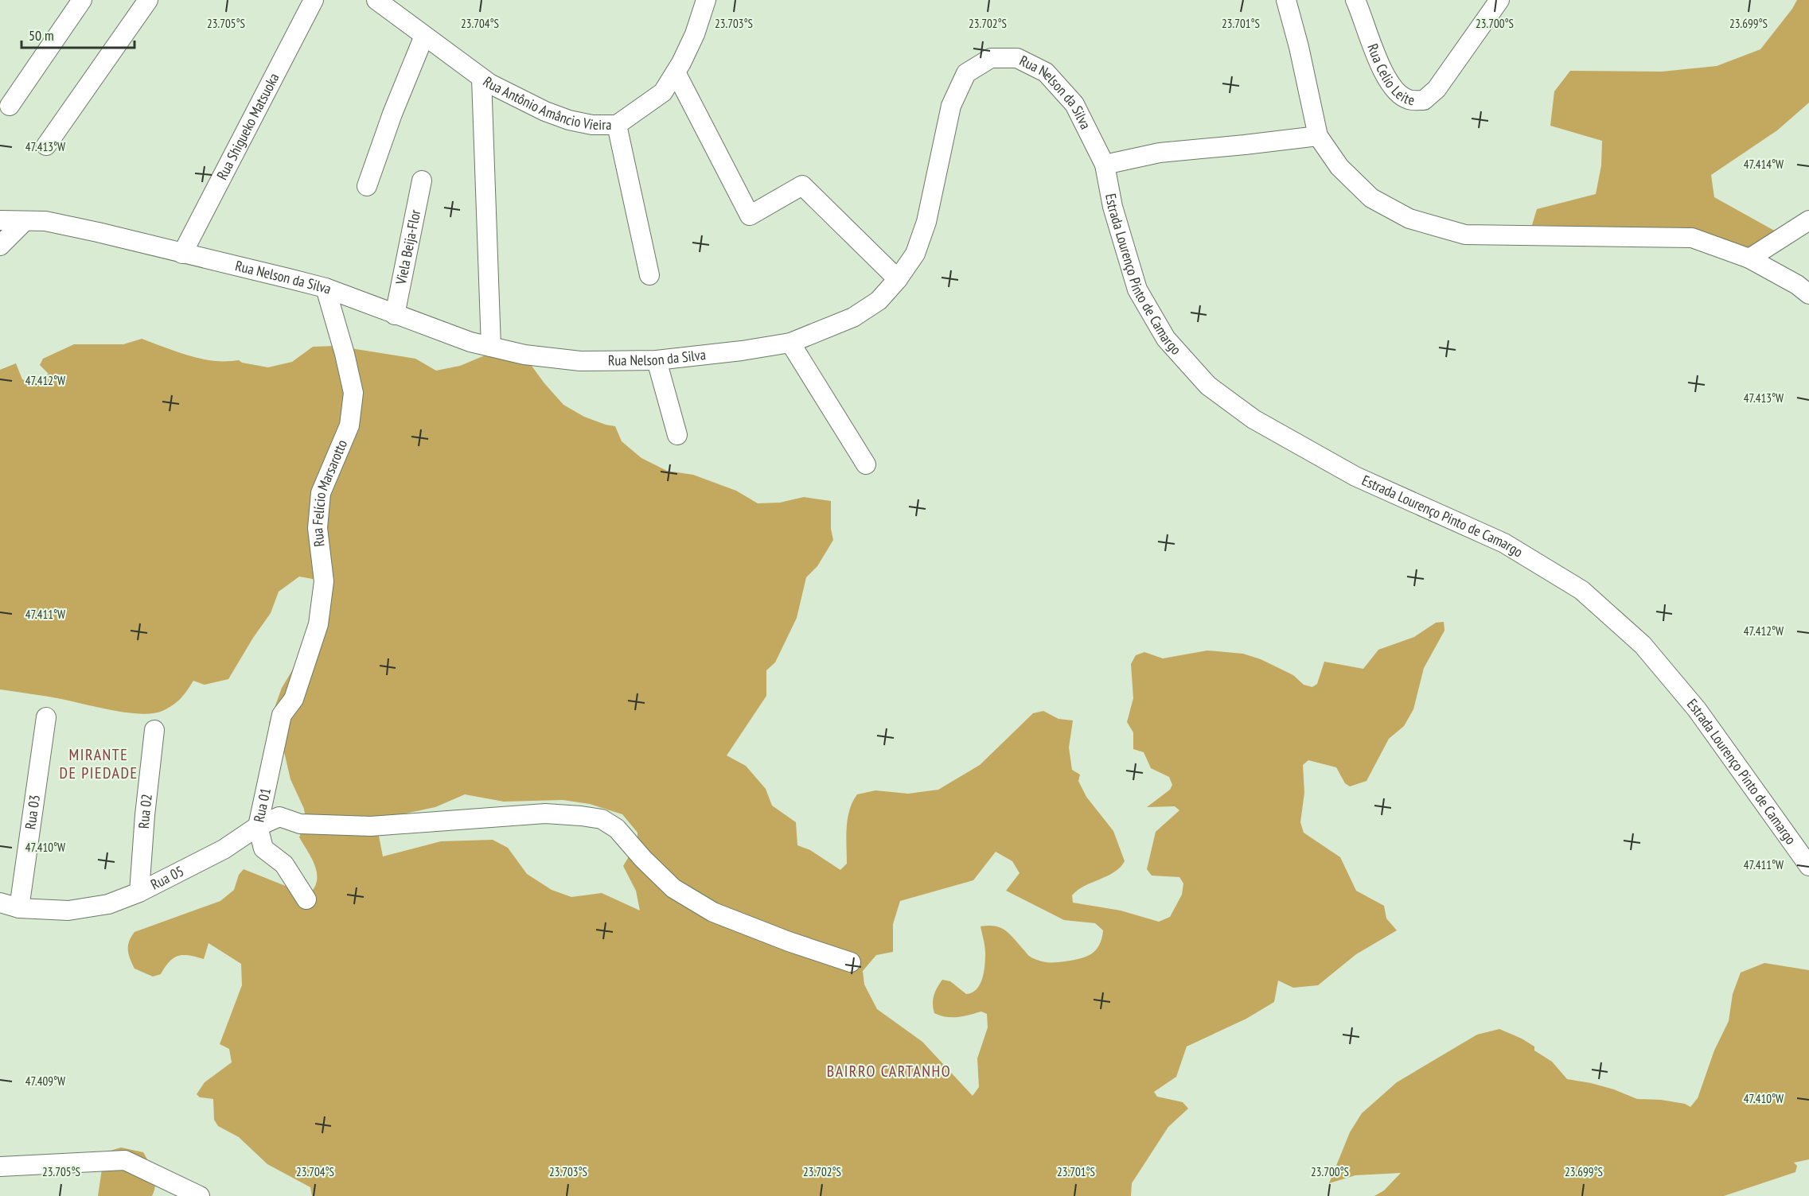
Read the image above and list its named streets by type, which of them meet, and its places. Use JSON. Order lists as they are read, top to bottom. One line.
{"streets":{"street":["Rua Celio Leite","Rua Nelson da Silva","Rua Antônio Amâncio Vieira","Rua Shigueko Matsuoka","Viela Beija-Flor","Estrada Lourenço Pinto de Camargo","Rua Felício Marsarotto","Rua 01","Rua 02","Rua 03","Rua 05"]},"crossings":[["Rua Nelson da Silva","Rua Shigueko Matsuoka"],["Rua Nelson da Silva","Viela Beija-Flor"],["Rua Nelson da Silva","Estrada Lourenço Pinto de Camargo"],["Rua Nelson da Silva","Rua Felício Marsarotto"],["Rua Felício Marsarotto","Rua 01"],["Rua 01","Rua 05"],["Rua 02","Rua 05"],["Rua 03","Rua 05"]],"districts":["MIRANTE DE PIEDADE","BAIRRO CARTANHO"],"scale_bar":"50 m","coordinates":["23.705°S","23.704°S","23.703°S","23.702°S","23.701°S","23.700°S","23.699°S","47.413°W","47.414°W","47.412°W","47.411°W","47.410°W","47.409°W"]}
